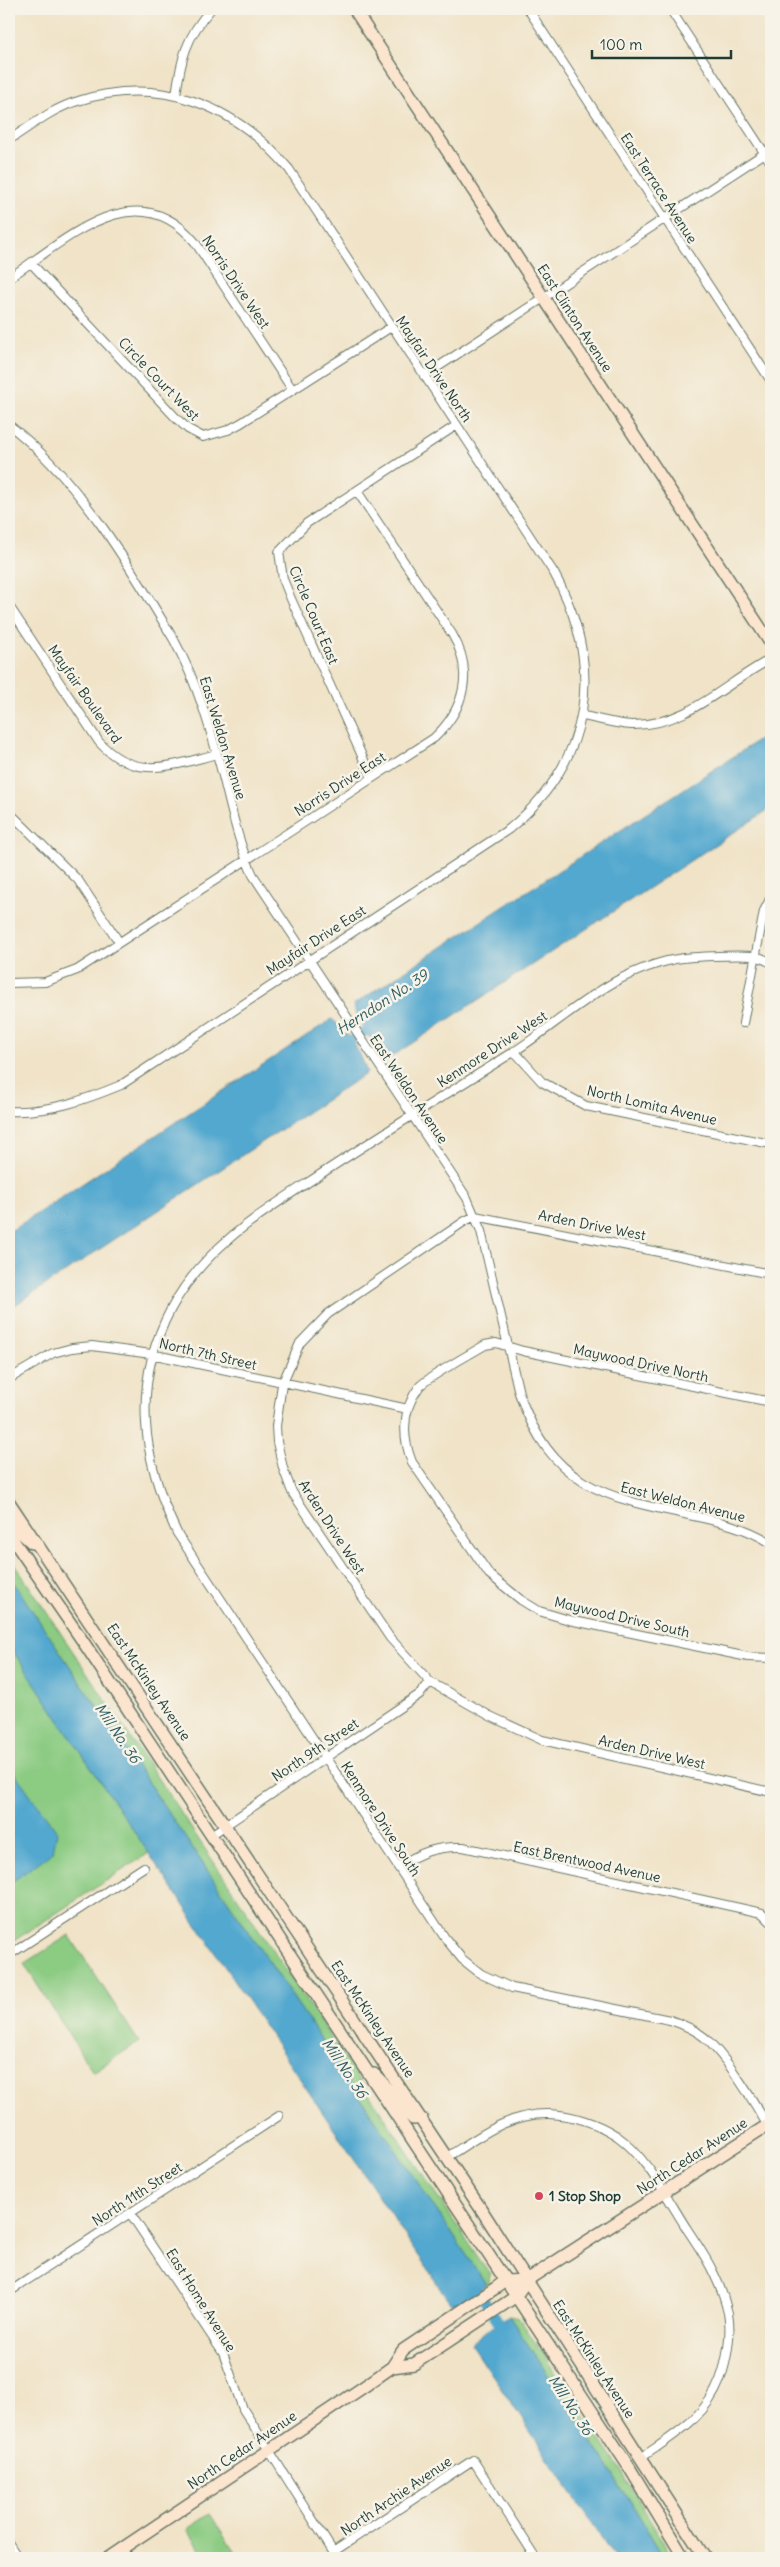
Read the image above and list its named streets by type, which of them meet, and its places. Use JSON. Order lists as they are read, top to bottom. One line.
{"streets":{"main road":["East Clinton Avenue","East McKinley Avenue","North Cedar Avenue"],"street":["East Terrace Avenue","Norris Drive West","Mayfair Drive North","Circle Court West","Circle Court East","Mayfair Boulevard","East Weldon Avenue","Norris Drive East","Mayfair Drive East","Kenmore Drive West","North Lomita Avenue","Arden Drive West","North 7th Street","Maywood Drive North","Maywood Drive South","North 9th Street","Kenmore Drive South","East Brentwood Avenue","North 11th Street","East Home Avenue","North Archie Avenue"]},"crossings":[["Norris Drive West","Circle Court West"],["Mayfair Drive North","Circle Court West"],["Mayfair Drive North","Circle Court East"],["Mayfair Drive North","Mayfair Drive East"],["Circle Court East","Norris Drive East"],["Mayfair Boulevard","East Weldon Avenue"],["East Weldon Avenue","Norris Drive East"],["East Weldon Avenue","Mayfair Drive East"],["East Weldon Avenue","Kenmore Drive West"],["East Weldon Avenue","Arden Drive West"],["East Weldon Avenue","Maywood Drive North"],["East Weldon Avenue","Maywood Drive South"],["Kenmore Drive West","North Lomita Avenue"],["Kenmore Drive West","North 7th Street"],["Kenmore Drive West","Kenmore Drive South"],["Arden Drive West","North 7th Street"],["Arden Drive West","North 9th Street"],["North 7th Street","Maywood Drive South"],["North 7th Street","Kenmore Drive South"],["Maywood Drive North","Maywood Drive South"],["East McKinley Avenue","North 9th Street"],["East McKinley Avenue","North Cedar Avenue"],["North 9th Street","Kenmore Drive South"],["Kenmore Drive South","East Brentwood Avenue"],["Kenmore Drive South","North Cedar Avenue"],["North Cedar Avenue","East Home Avenue"],["North 11th Street","East Home Avenue"],["East Home Avenue","North Archie Avenue"]],"water":["Herndon No. 39","Mill No. 36"],"places":["1 Stop Shop"],"scale_bar":"100 m"}
